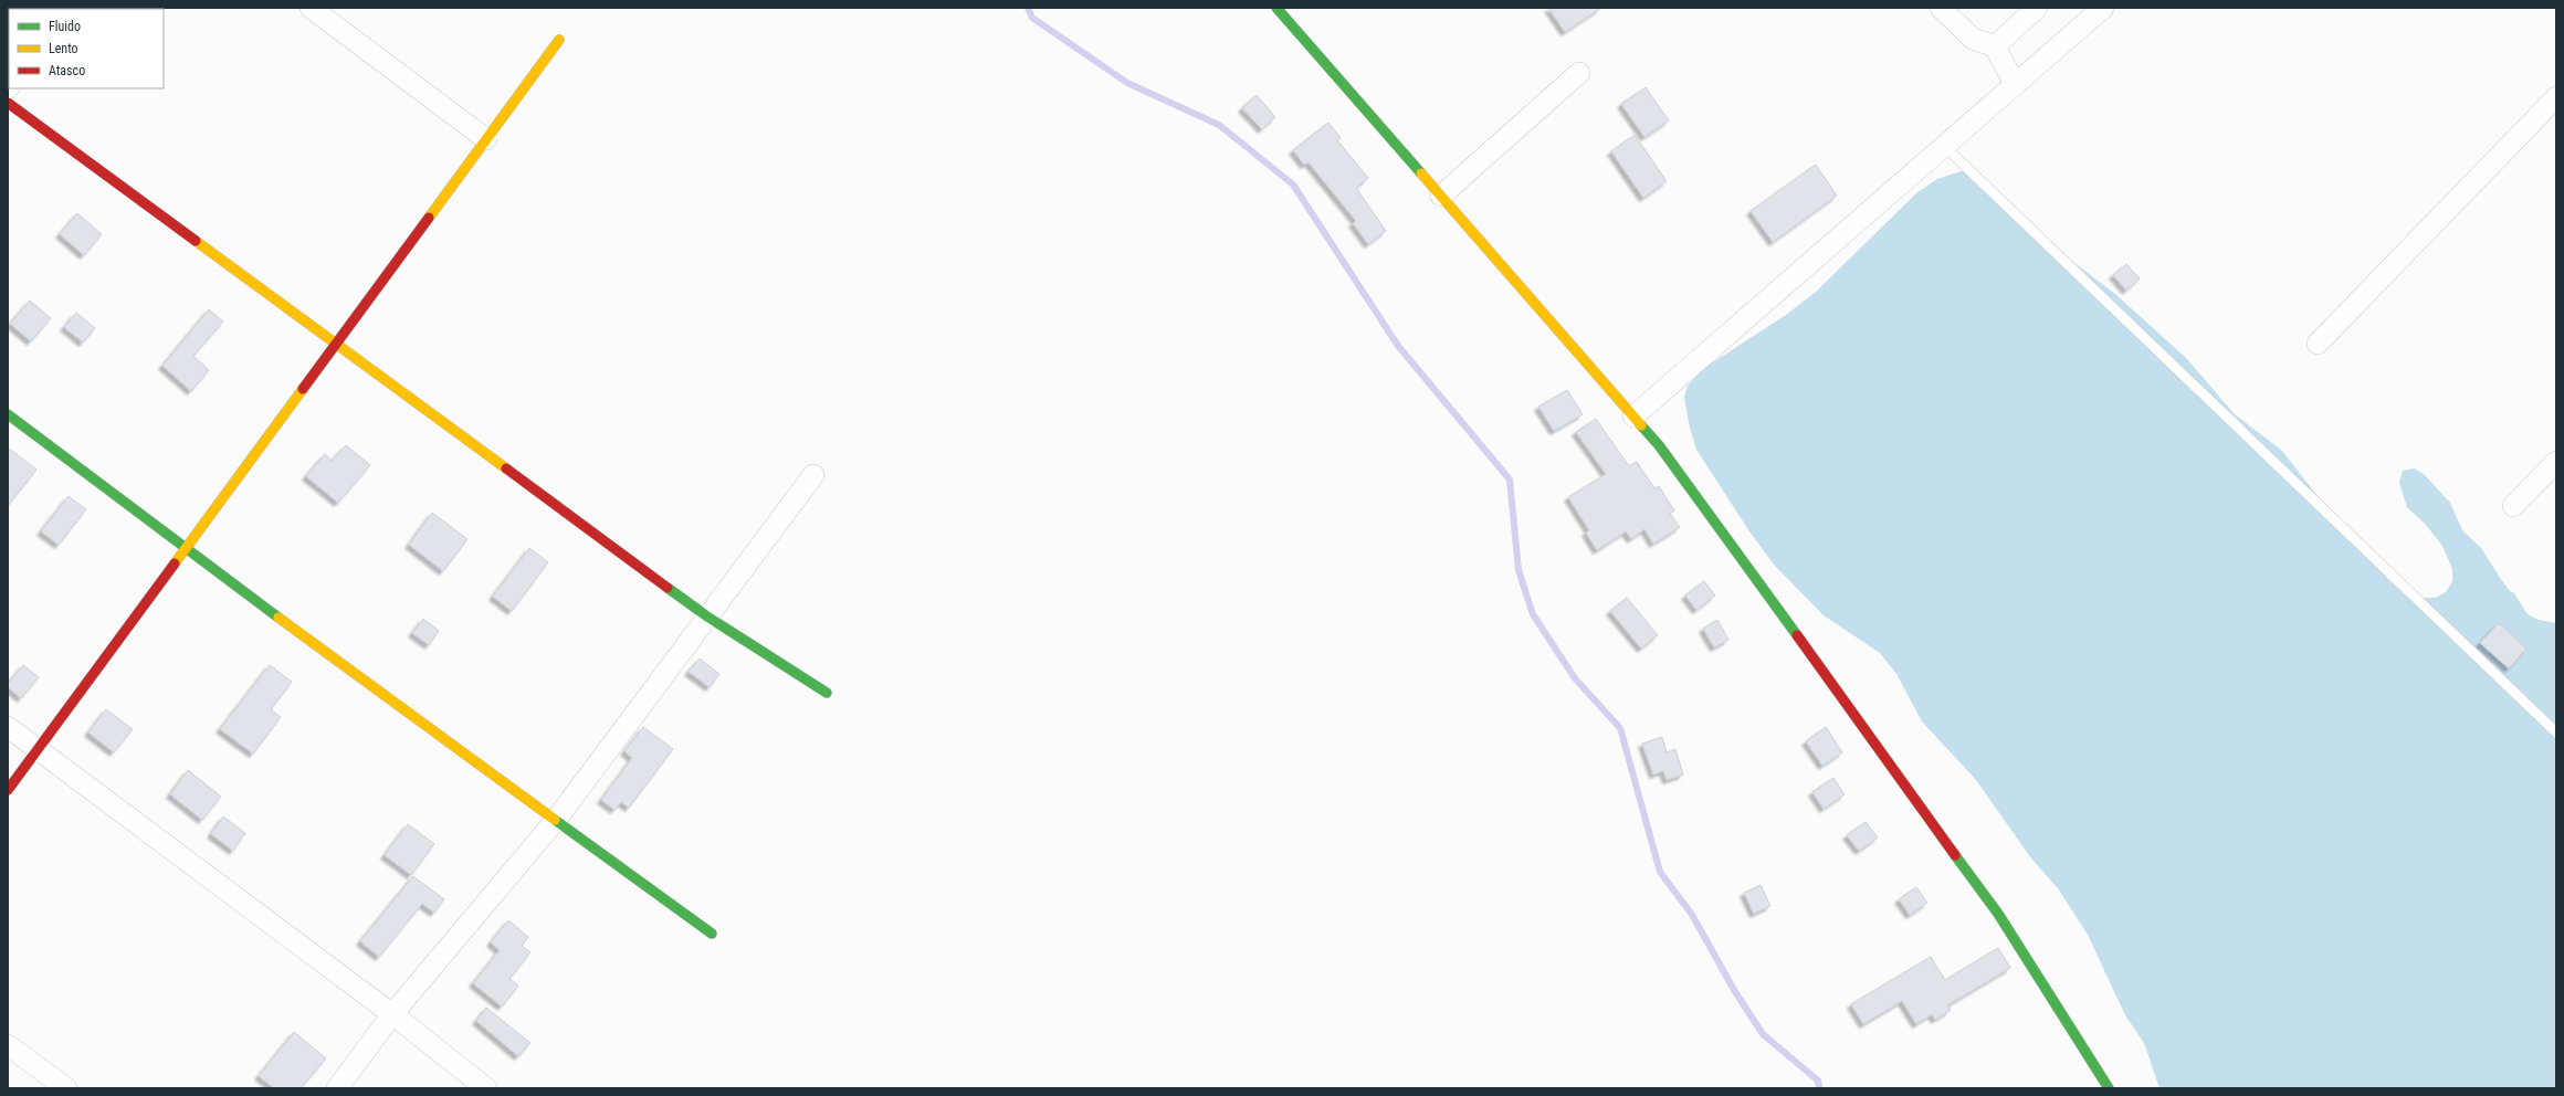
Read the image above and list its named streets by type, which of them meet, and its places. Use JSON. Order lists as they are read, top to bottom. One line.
{"legend":["Fluido","Lento","Atasco"]}
